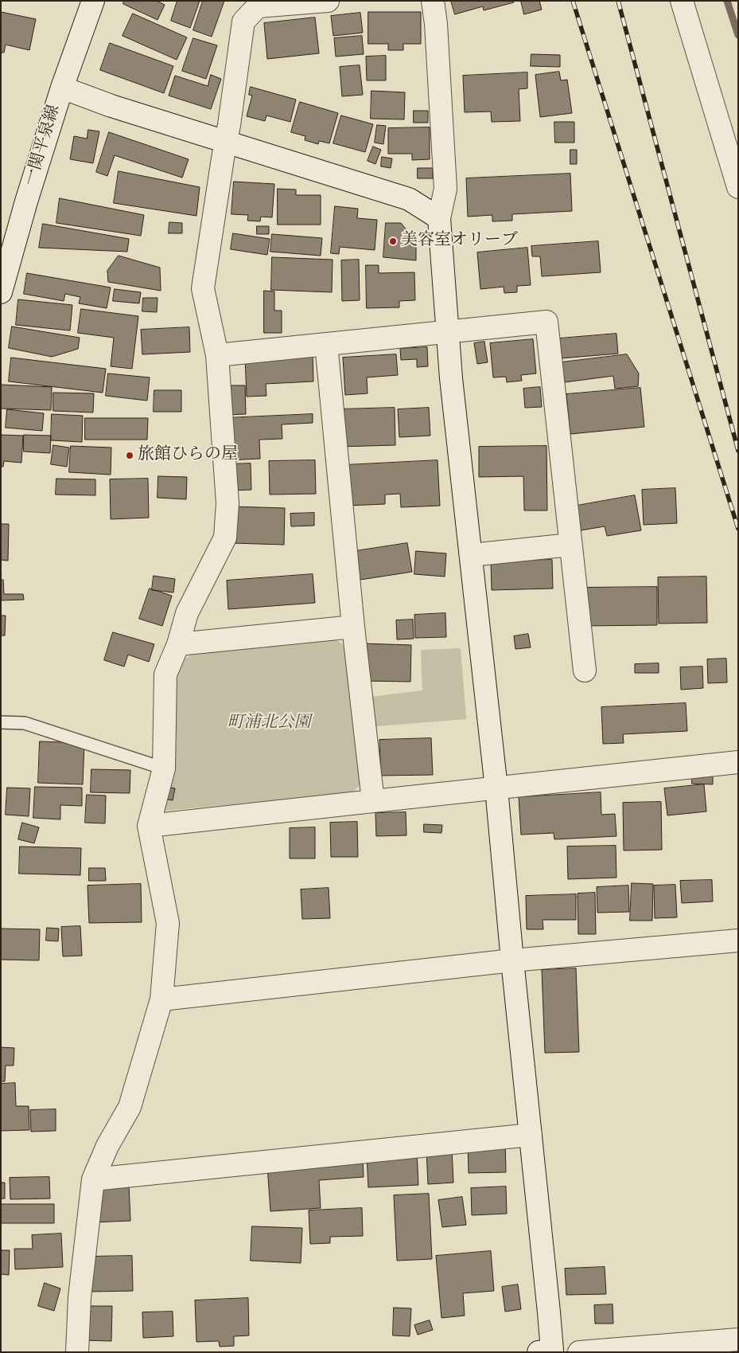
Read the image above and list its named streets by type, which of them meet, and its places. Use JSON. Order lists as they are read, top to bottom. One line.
{"streets":{"street":["一関平泉線"]},"parks":["町浦北公園"],"places":["美容室オリーブ","旅館ひらの屋"]}
